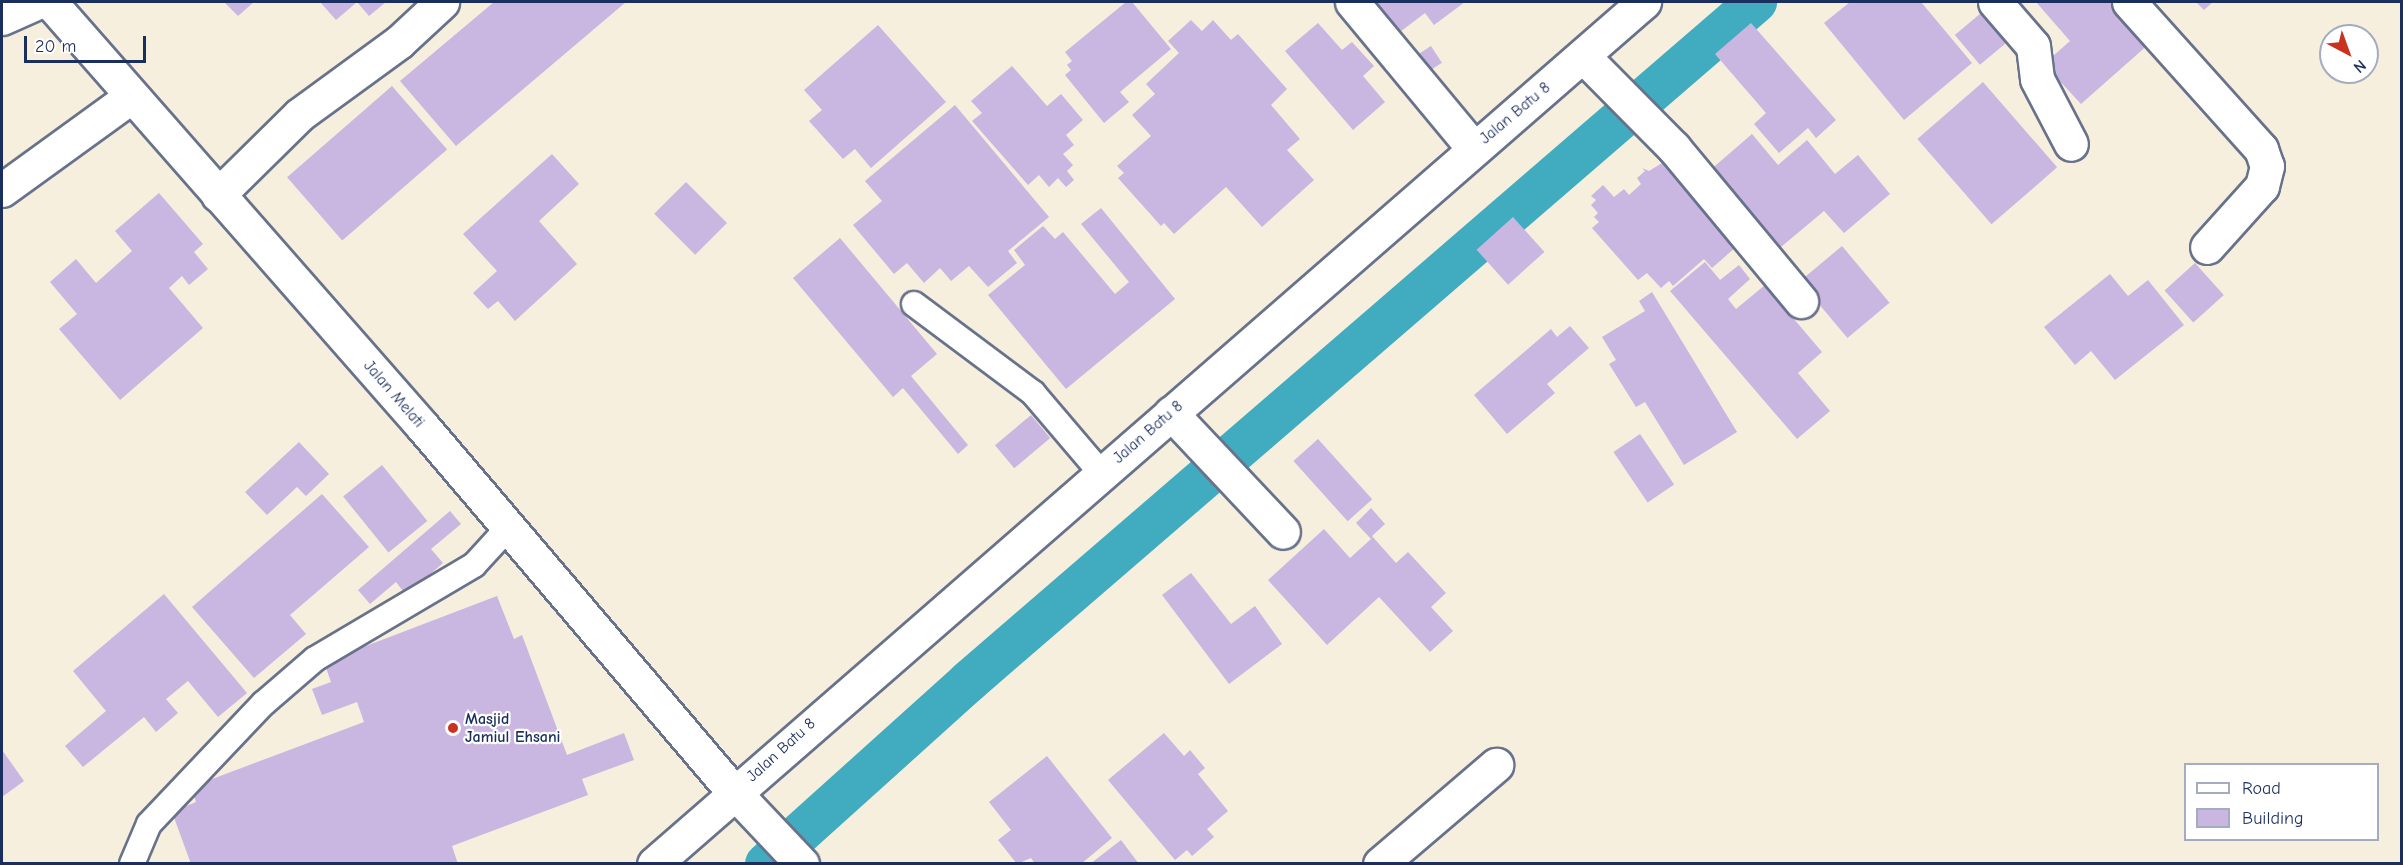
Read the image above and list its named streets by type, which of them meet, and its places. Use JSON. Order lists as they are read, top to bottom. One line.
{"streets":{"street":["Jalan Batu 8","Jalan Melati"]},"crossings":[["Jalan Batu 8","Jalan Melati"]],"places":["Masjid Jamiul Ehsani"],"legend":["Road","Building"],"scale_bar":"20 m","north":"bottom right"}
